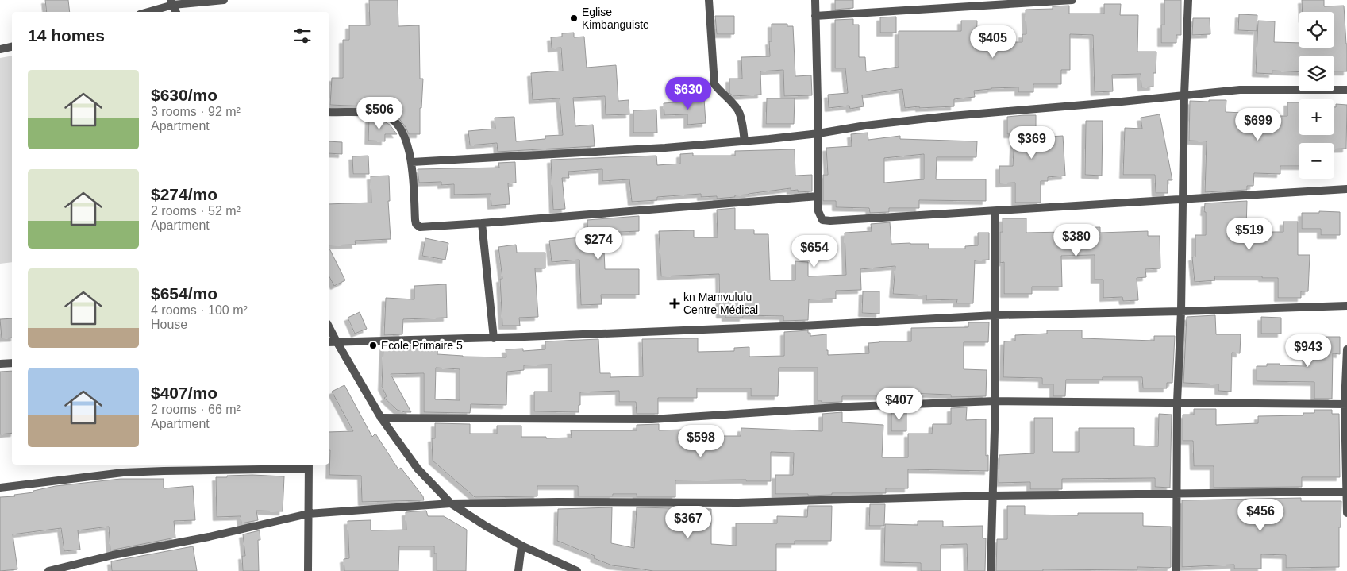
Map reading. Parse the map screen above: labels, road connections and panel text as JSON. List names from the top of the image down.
{
  "places": {
    "other": ["Eglise Kimbanguiste", "Ecole Primaire 5"],
    "health": ["kn Mamvululu Centre Médical"]
  },
  "page": {
    "map_buttons": ["+", "−"],
    "heading": "14 homes",
    "price": [
      "$405",
      "$630",
      "$506",
      "$699",
      "$369",
      "$519",
      "$380",
      "$274",
      "$654",
      "$943",
      "$407",
      "$598",
      "$456",
      "$367"
    ],
    "list": [
      {
        "name": "$630/mo",
        "note": "3 rooms · 92 m² · Apartment"
      },
      {
        "name": "$274/mo",
        "note": "2 rooms · 52 m² · Apartment"
      },
      {
        "name": "$654/mo",
        "note": "4 rooms · 100 m² · House"
      },
      {
        "name": "$407/mo",
        "note": "2 rooms · 66 m² · Apartment"
      }
    ]
  }
}
